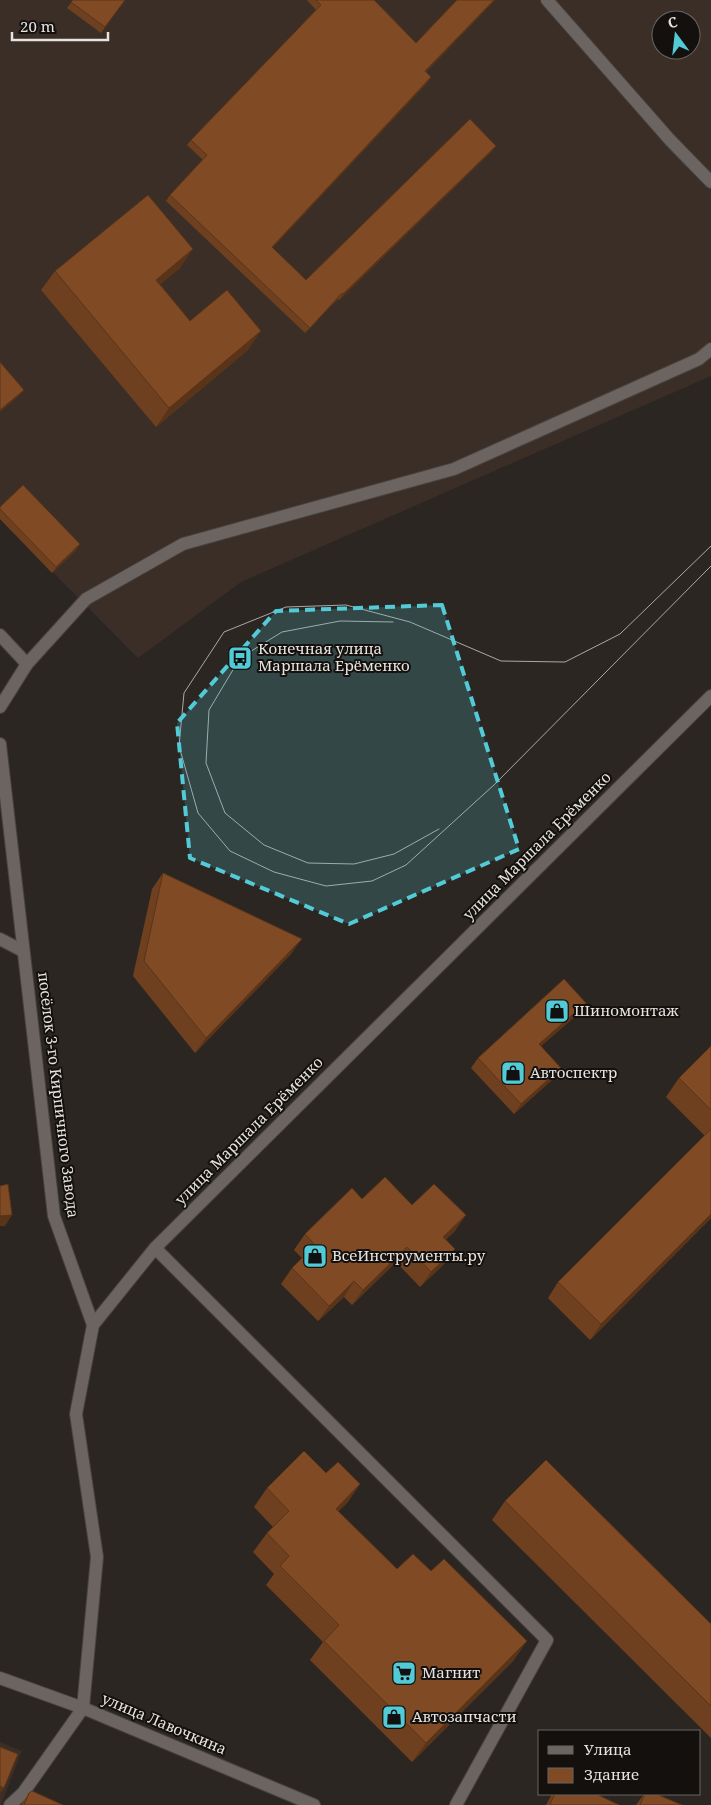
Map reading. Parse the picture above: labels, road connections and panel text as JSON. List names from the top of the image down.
{
  "streets": {
    "main road": ["улица Маршала Ерёменко", "посёлок 3-го Кирпичного Завода", "улица Лавочкина"]
  },
  "crossings": [
    ["улица Маршала Ерёменко", "посёлок 3-го Кирпичного Завода"],
    ["улица Маршала Ерёменко", "улица Лавочкина"]
  ],
  "places": {
    "bus stop": ["Конечная улица Маршала Ерёменко"],
    "shop": [
      "Шиномонтаж",
      "Автоспектр",
      "ВсеИнструменты.ру",
      "Автозапчасти"
    ],
    "supermarket": ["Магнит"]
  },
  "legend": ["Улица", "Здание"],
  "scale_bar": "20 m",
  "north": "top"
}
